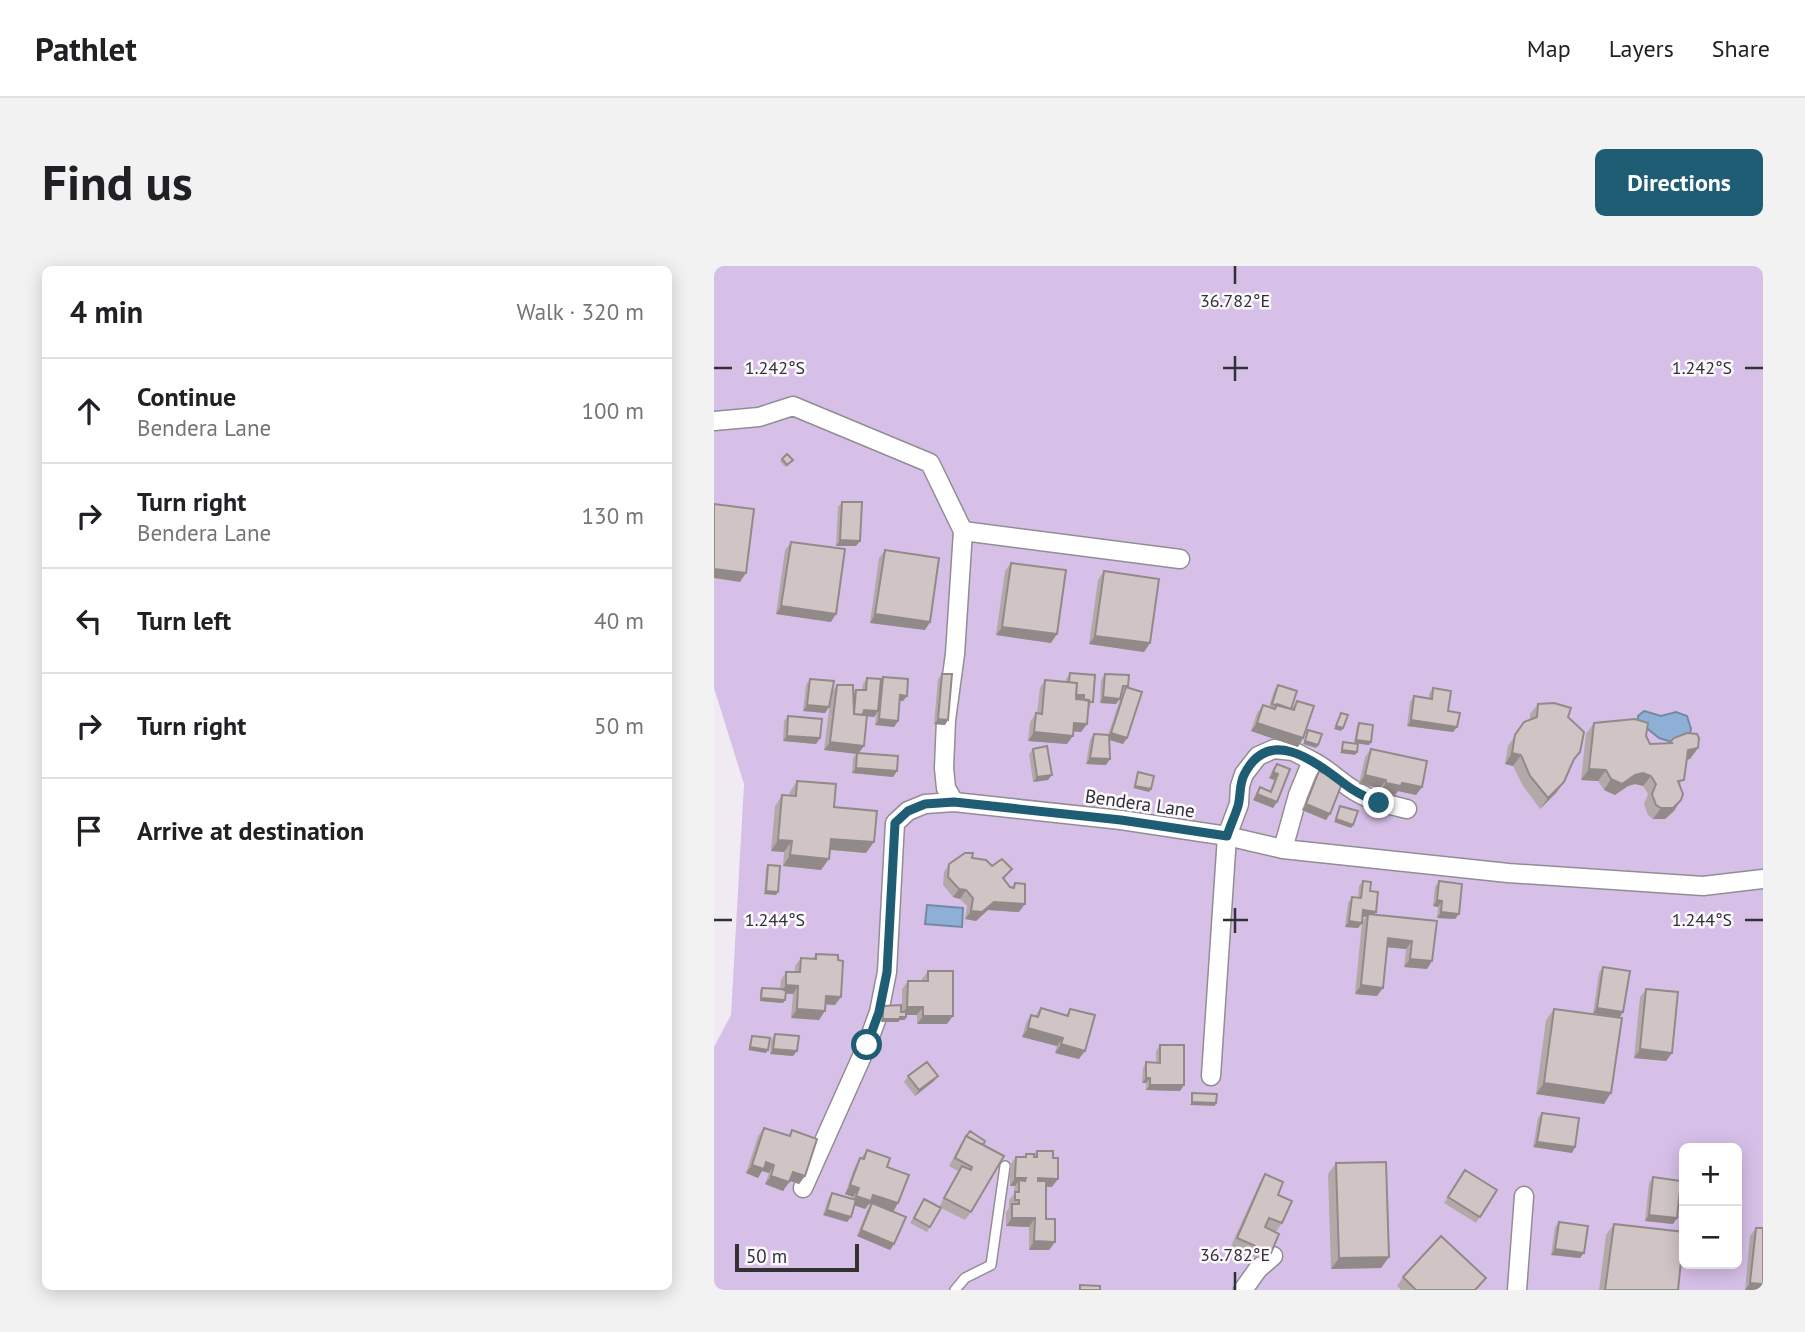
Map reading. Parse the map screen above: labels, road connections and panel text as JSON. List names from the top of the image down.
{
  "streets": {
    "street": ["Bendera Lane"]
  },
  "scale_bar": "50 m",
  "page": {
    "header": "Pathlet",
    "nav": ["Map", "Layers", "Share"],
    "buttons": "Directions",
    "title": "Find us",
    "heading": ["4 min", "Walk · 320 m"],
    "list": [
      ["Continue", "Bendera Lane", "100 m"],
      ["Turn right", "Bendera Lane", "130 m"],
      ["Turn left", "40 m"],
      ["Turn right", "50 m"],
      "Arrive at destination"
    ],
    "map_buttons": ["+", "−"],
    "scale": "50 m"
  },
  "coordinates": ["36.782°E", "1.242°S", "1.244°S"]
}
